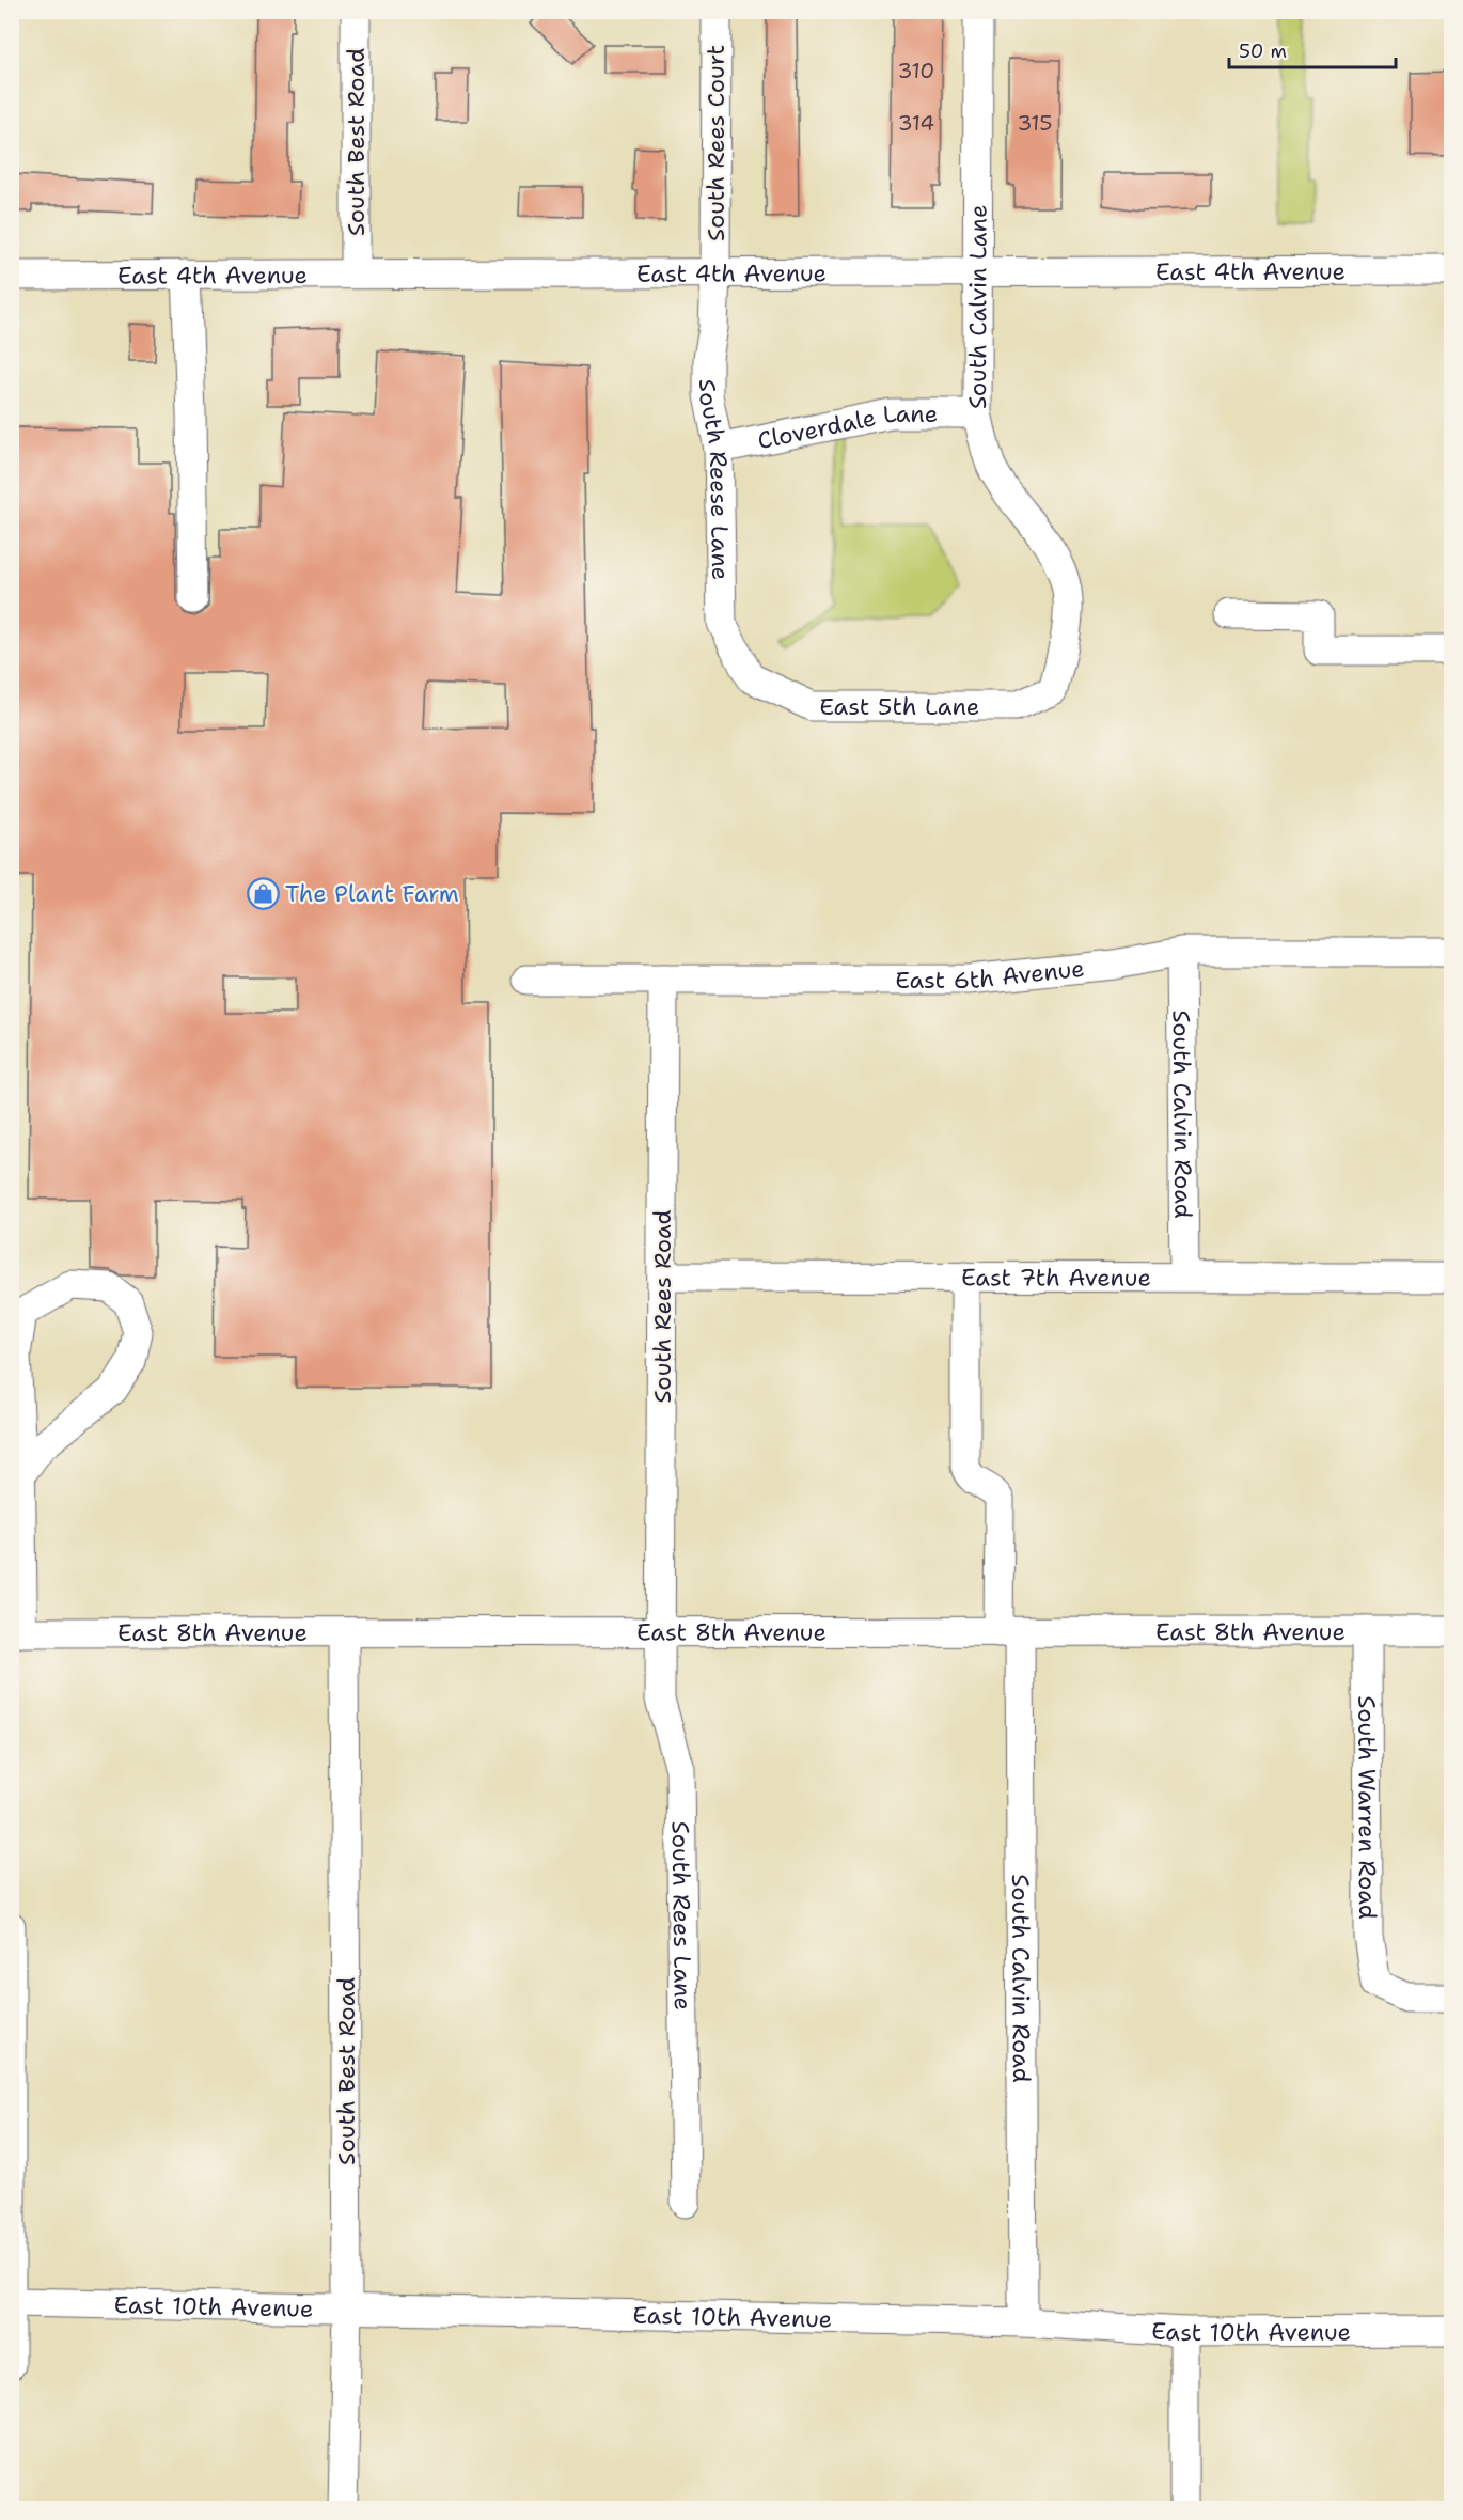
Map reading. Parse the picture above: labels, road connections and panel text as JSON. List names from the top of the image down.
{
  "streets": {
    "street": [
      "South Best Road",
      "South Rees Court",
      "East 4th Avenue",
      "South Calvin Lane",
      "Cloverdale Lane",
      "South Reese Lane",
      "East 5th Lane",
      "East 6th Avenue",
      "South Calvin Road",
      "East 7th Avenue",
      "South Rees Road",
      "East 8th Avenue",
      "South Warren Road",
      "South Rees Lane",
      "East 10th Avenue"
    ]
  },
  "crossings": [
    ["South Best Road", "East 4th Avenue"],
    ["South Best Road", "East 8th Avenue"],
    ["South Best Road", "East 10th Avenue"],
    ["South Rees Court", "East 4th Avenue"],
    ["South Rees Court", "South Reese Lane"],
    ["East 4th Avenue", "South Calvin Lane"],
    ["East 4th Avenue", "South Reese Lane"],
    ["South Calvin Lane", "Cloverdale Lane"],
    ["South Calvin Lane", "East 5th Lane"],
    ["Cloverdale Lane", "South Reese Lane"],
    ["South Reese Lane", "East 5th Lane"],
    ["East 6th Avenue", "South Calvin Road"],
    ["East 6th Avenue", "South Rees Road"],
    ["South Calvin Road", "East 7th Avenue"],
    ["South Calvin Road", "East 8th Avenue"],
    ["South Calvin Road", "East 10th Avenue"],
    ["East 7th Avenue", "South Rees Road"],
    ["South Rees Road", "East 8th Avenue"],
    ["South Rees Road", "South Rees Lane"],
    ["East 8th Avenue", "South Warren Road"],
    ["East 8th Avenue", "South Rees Lane"]
  ],
  "places": {
    "shop": ["The Plant Farm"]
  },
  "house_numbers": ["310", "314", "315"],
  "scale_bar": "50 m"
}
